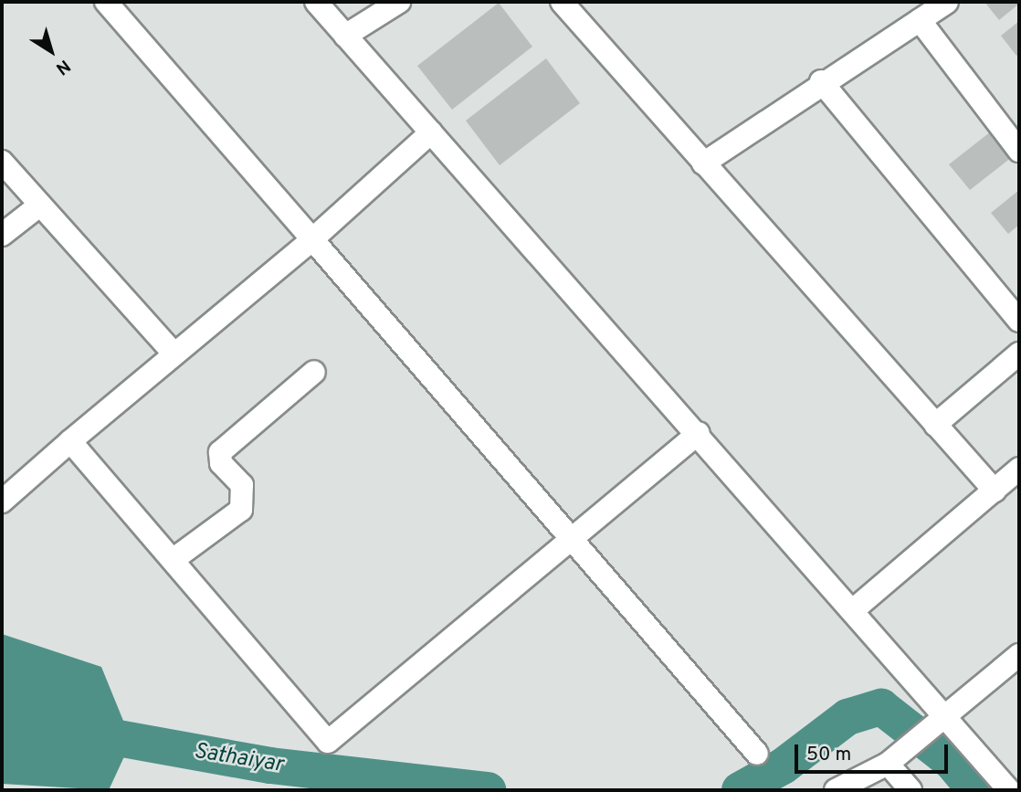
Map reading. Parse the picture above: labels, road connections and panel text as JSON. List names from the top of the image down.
{
  "water": ["Sathaiyar"],
  "scale_bar": "50 m",
  "north": "bottom right"
}
